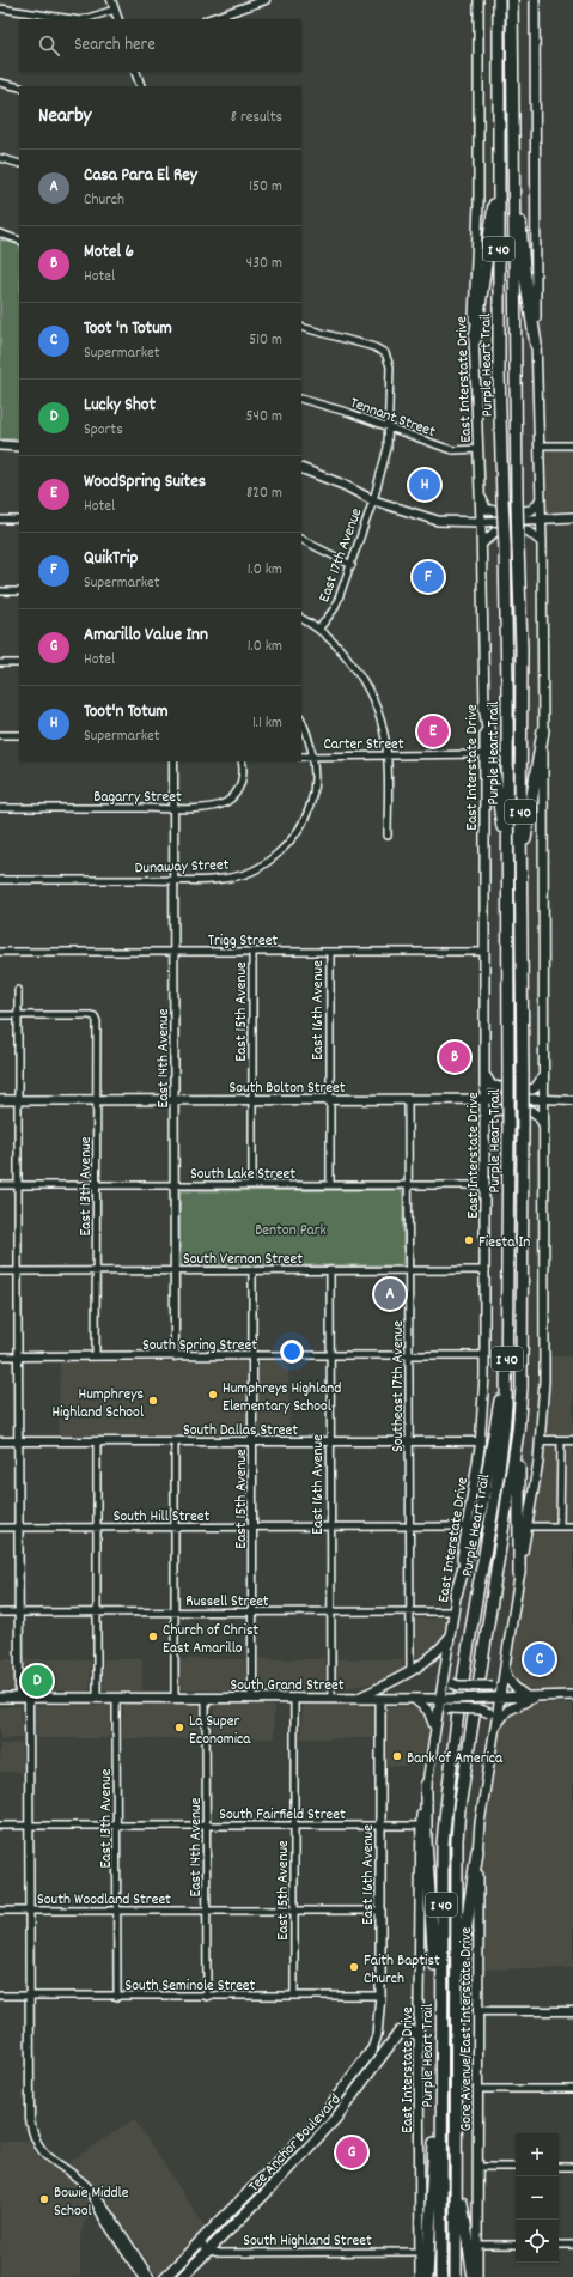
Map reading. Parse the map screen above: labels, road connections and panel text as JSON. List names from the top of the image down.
{
  "streets": {
    "highway": ["I 40", "Purple Heart Trail"],
    "main road": [
      "East Interstate Drive",
      "East 16th Avenue",
      "South Bolton Street",
      "South Grand Street",
      "Gore Avenue/East Interstate Drive",
      "Tee Anchor Boulevard"
    ],
    "street": [
      "Tennant Street",
      "East 17th Avenue",
      "Carter Street",
      "Bagarry Street",
      "Dunaway Street",
      "Trigg Street",
      "East 15th Avenue",
      "East 14th Avenue",
      "South Lake Street",
      "East 13th Avenue",
      "South Vernon Street",
      "South Spring Street",
      "Southeast 17th Avenue",
      "South Dallas Street",
      "South Hill Street",
      "Russell Street",
      "South Fairfield Street",
      "South Woodland Street",
      "South Seminole Street",
      "South Highland Street"
    ]
  },
  "crossings": [
    ["East Interstate Drive", "Tennant Street"],
    ["East Interstate Drive", "Carter Street"],
    ["East Interstate Drive", "Trigg Street"],
    ["East Interstate Drive", "South Bolton Street"],
    ["East Interstate Drive", "South Lake Street"],
    ["East Interstate Drive", "South Vernon Street"],
    ["East Interstate Drive", "South Spring Street"],
    ["East Interstate Drive", "South Dallas Street"],
    ["East Interstate Drive", "South Hill Street"],
    ["East Interstate Drive", "Russell Street"],
    ["East Interstate Drive", "South Grand Street"],
    ["East Interstate Drive", "South Fairfield Street"],
    ["East Interstate Drive", "Tee Anchor Boulevard"],
    ["East Interstate Drive", "South Highland Street"],
    ["Tennant Street", "East 17th Avenue"],
    ["Carter Street", "Dunaway Street"],
    ["Bagarry Street", "East 14th Avenue"],
    ["Dunaway Street", "East 14th Avenue"],
    ["Trigg Street", "East 16th Avenue"],
    ["Trigg Street", "East 15th Avenue"],
    ["Trigg Street", "East 14th Avenue"],
    ["East 16th Avenue", "South Bolton Street"],
    ["East 16th Avenue", "South Lake Street"],
    ["East 16th Avenue", "South Vernon Street"],
    ["East 16th Avenue", "South Spring Street"],
    ["East 16th Avenue", "South Dallas Street"],
    ["East 16th Avenue", "South Hill Street"],
    ["East 16th Avenue", "Russell Street"],
    ["East 16th Avenue", "South Grand Street"],
    ["East 16th Avenue", "South Fairfield Street"],
    ["East 16th Avenue", "South Woodland Street"],
    ["East 16th Avenue", "South Seminole Street"],
    ["East 16th Avenue", "Tee Anchor Boulevard"],
    ["East 15th Avenue", "South Bolton Street"],
    ["East 15th Avenue", "South Lake Street"],
    ["East 15th Avenue", "South Vernon Street"],
    ["East 15th Avenue", "South Spring Street"],
    ["East 15th Avenue", "South Dallas Street"],
    ["East 15th Avenue", "South Hill Street"],
    ["East 15th Avenue", "Russell Street"],
    ["East 15th Avenue", "South Grand Street"],
    ["East 15th Avenue", "South Fairfield Street"],
    ["East 15th Avenue", "South Woodland Street"],
    ["East 15th Avenue", "South Seminole Street"],
    ["East 14th Avenue", "South Bolton Street"],
    ["East 14th Avenue", "South Lake Street"],
    ["East 14th Avenue", "South Vernon Street"],
    ["East 14th Avenue", "South Spring Street"],
    ["East 14th Avenue", "South Grand Street"],
    ["East 14th Avenue", "South Fairfield Street"],
    ["East 14th Avenue", "South Woodland Street"],
    ["East 14th Avenue", "South Seminole Street"],
    ["South Bolton Street", "East 13th Avenue"],
    ["South Bolton Street", "Southeast 17th Avenue"],
    ["South Lake Street", "East 13th Avenue"],
    ["South Lake Street", "Southeast 17th Avenue"],
    ["East 13th Avenue", "South Vernon Street"],
    ["East 13th Avenue", "South Spring Street"],
    ["East 13th Avenue", "South Grand Street"],
    ["East 13th Avenue", "South Fairfield Street"],
    ["East 13th Avenue", "South Woodland Street"],
    ["East 13th Avenue", "South Seminole Street"],
    ["South Vernon Street", "Southeast 17th Avenue"],
    ["South Spring Street", "Southeast 17th Avenue"],
    ["Southeast 17th Avenue", "South Dallas Street"],
    ["Southeast 17th Avenue", "South Hill Street"],
    ["Southeast 17th Avenue", "Russell Street"],
    ["South Grand Street", "Gore Avenue/East Interstate Drive"],
    ["Tee Anchor Boulevard", "South Highland Street"]
  ],
  "parks": ["Benton Park"],
  "places": [
    "Fiesta In",
    "Humphreys Highland Elementary School",
    "Humphreys Highland School",
    "Church of Christ East Amarillo",
    "La Super Economica",
    "Bank of America",
    "Faith Baptist Church",
    "Bowie Middle School"
  ],
  "page": {
    "search": "Search here",
    "heading": ["Nearby", "8 results"],
    "list": [
      {
        "mark": "A",
        "name": "Casa Para El Rey",
        "note": "Church",
        "value": "150 m"
      },
      {
        "mark": "B",
        "name": "Motel 6",
        "note": "Hotel",
        "value": "430 m"
      },
      {
        "mark": "C",
        "name": "Toot 'n Totum",
        "note": "Supermarket",
        "value": "510 m"
      },
      {
        "mark": "D",
        "name": "Lucky Shot",
        "note": "Sports",
        "value": "540 m"
      },
      {
        "mark": "E",
        "name": "WoodSpring Suites",
        "note": "Hotel",
        "value": "820 m"
      },
      {
        "mark": "F",
        "name": "QuikTrip",
        "note": "Supermarket",
        "value": "1.0 km"
      },
      {
        "mark": "G",
        "name": "Amarillo Value Inn",
        "note": "Hotel",
        "value": "1.0 km"
      },
      {
        "mark": "H",
        "name": "Toot'n Totum",
        "note": "Supermarket",
        "value": "1.1 km"
      }
    ],
    "pins": [
      "H",
      "F",
      "E",
      "B",
      "A",
      "C",
      "D",
      "G"
    ],
    "map_buttons": ["+", "−"]
  }
}
